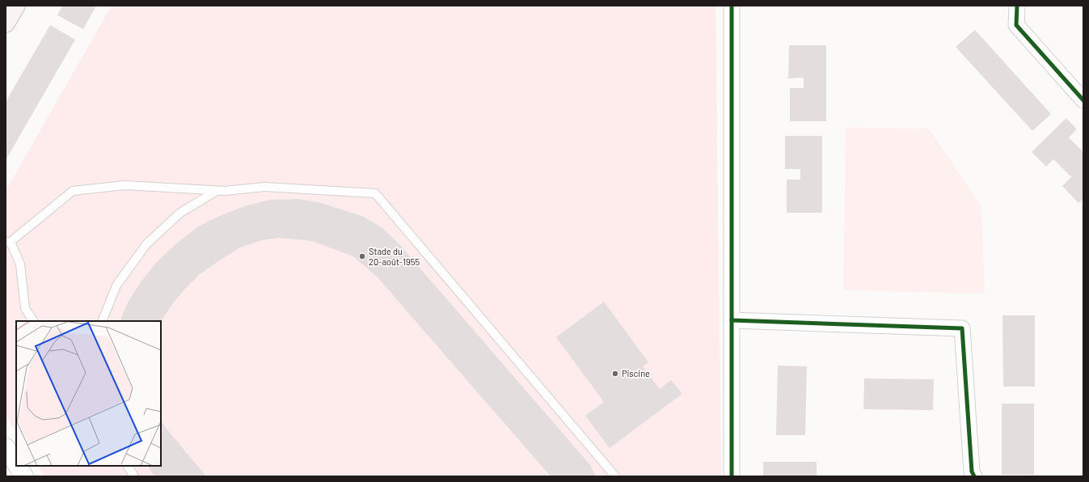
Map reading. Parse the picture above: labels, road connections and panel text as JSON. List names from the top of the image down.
{
  "places": ["Stade du 20-août-1955", "Piscine"]
}
